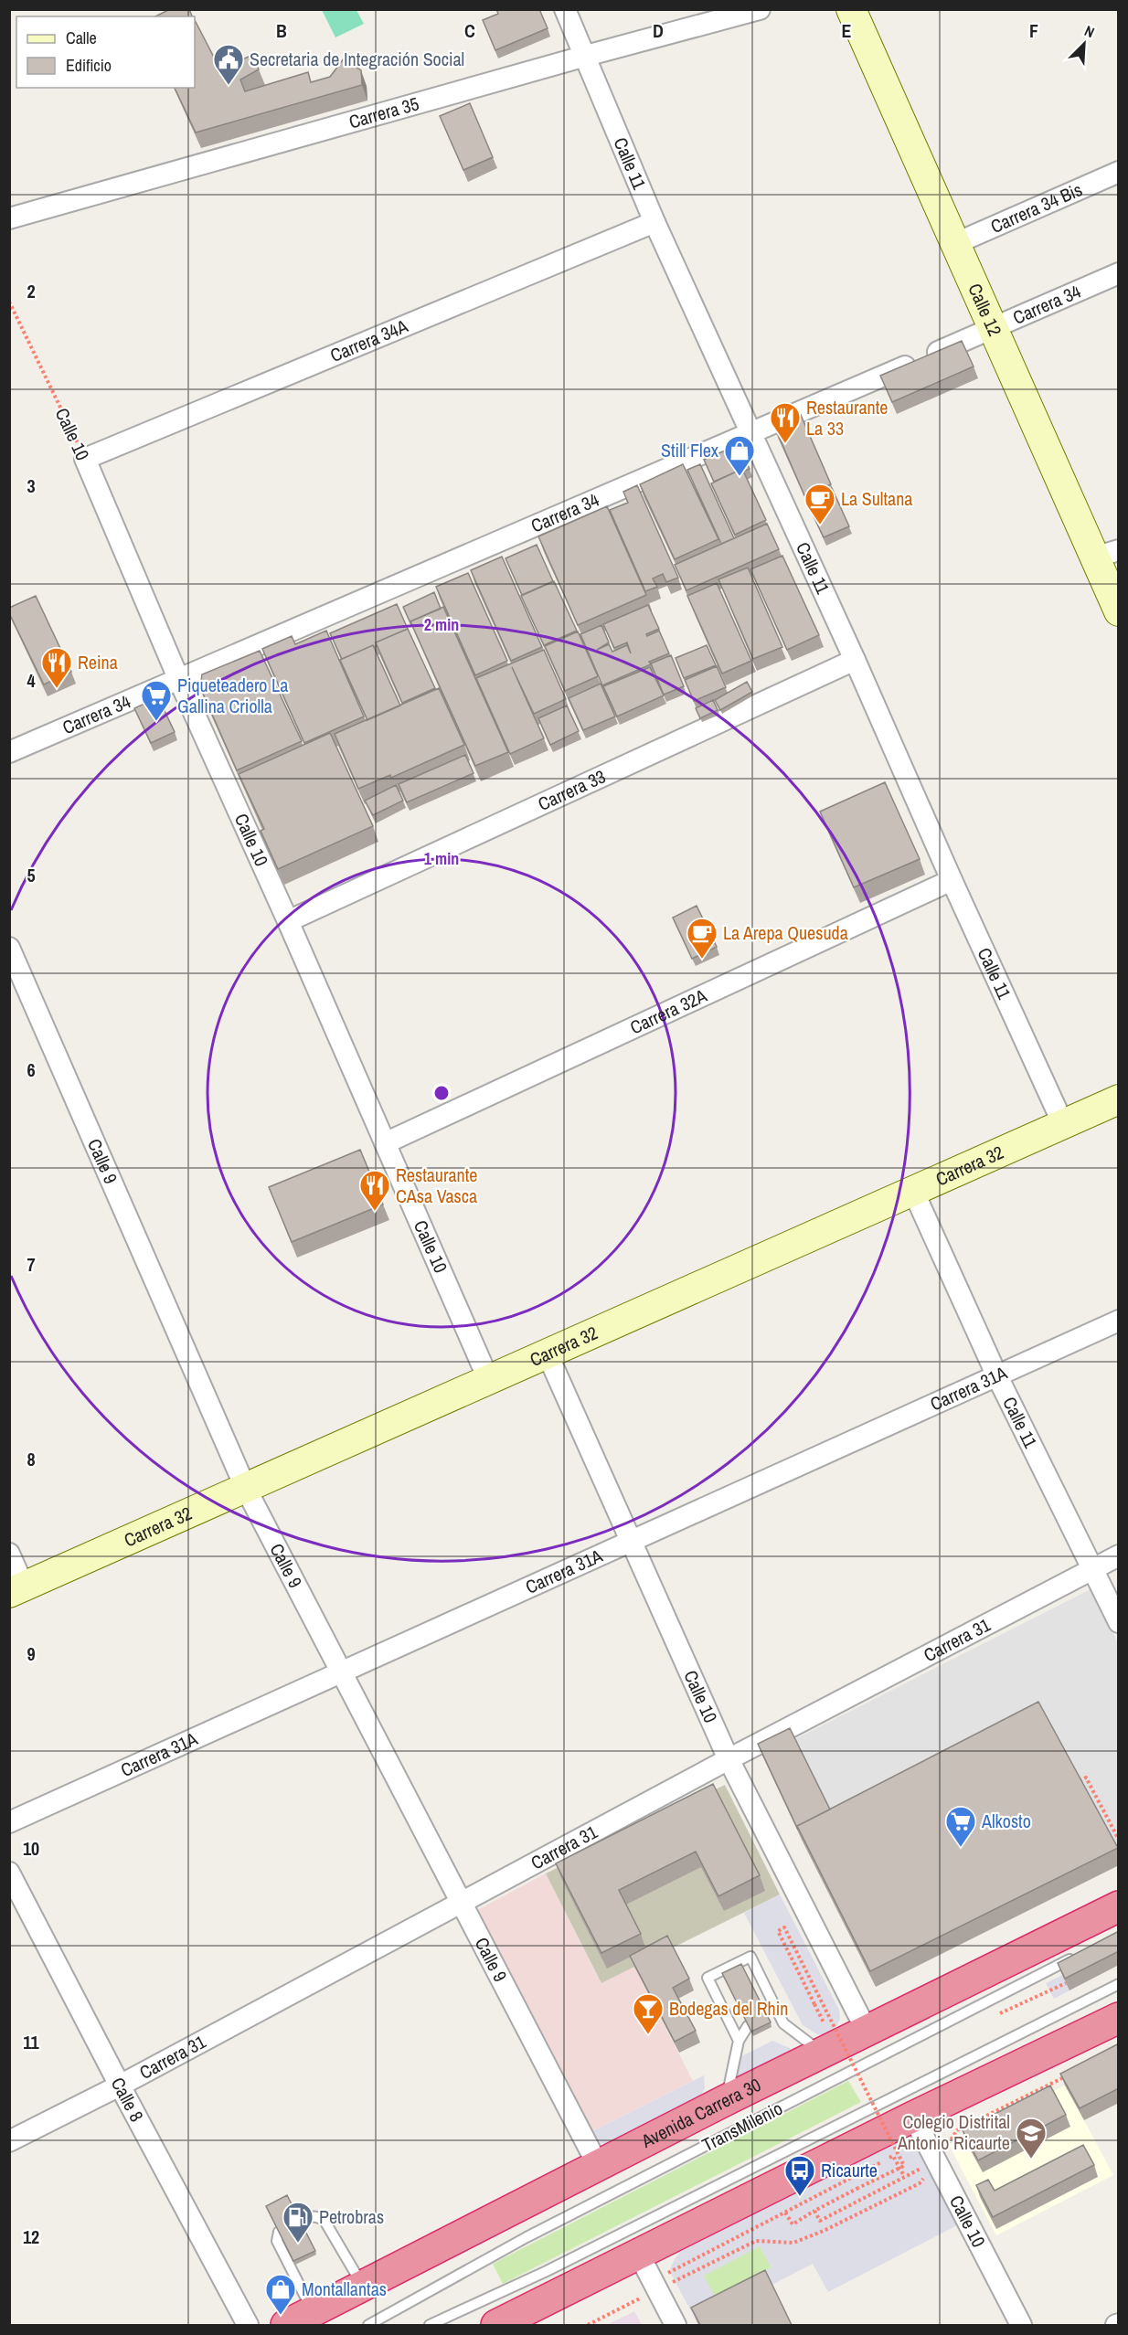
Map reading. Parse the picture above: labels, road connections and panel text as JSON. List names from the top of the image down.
{
  "streets": {
    "highway": ["Avenida Carrera 30"],
    "street": [
      "Carrera 35",
      "Calle 11",
      "Carrera 34 Bis",
      "Carrera 34",
      "Calle 12",
      "Carrera 34A",
      "Calle 10",
      "Carrera 33",
      "Carrera 32A",
      "Calle 9",
      "Carrera 32",
      "Carrera 31A",
      "Carrera 31",
      "Calle 8"
    ],
    "lane": ["TransMilenio"]
  },
  "crossings": [
    ["Carrera 35", "Calle 11"],
    ["Calle 11", "Carrera 34"],
    ["Calle 11", "Carrera 34A"],
    ["Calle 11", "Carrera 33"],
    ["Calle 11", "Carrera 32A"],
    ["Calle 11", "Carrera 32"],
    ["Calle 11", "Carrera 31A"],
    ["Calle 11", "Carrera 31"],
    ["Carrera 34 Bis", "Calle 12"],
    ["Carrera 34", "Calle 12"],
    ["Carrera 34", "Calle 10"],
    ["Carrera 34A", "Calle 10"],
    ["Calle 10", "Carrera 33"],
    ["Calle 10", "Carrera 32A"],
    ["Calle 10", "Carrera 32"],
    ["Calle 10", "Carrera 31A"],
    ["Calle 10", "Carrera 31"],
    ["Calle 10", "Avenida Carrera 30"],
    ["Calle 9", "Carrera 32"],
    ["Calle 9", "Carrera 31A"],
    ["Calle 9", "Carrera 31"],
    ["Calle 9", "Avenida Carrera 30"],
    ["Carrera 31", "Calle 8"]
  ],
  "places": {
    "public building": ["Secretaria de Integración Social"],
    "restaurant": ["Restaurante La 33", "Reina", "Restaurante CAsa Vasca"],
    "shop": ["Still Flex", "Montallantas"],
    "cafe": ["La Sultana", "La Arepa Quesuda"],
    "supermarket": ["Piqueteadero La Gallina Criolla", "Alkosto"],
    "bar": ["Bodegas del Rhin"],
    "school or university": ["Colegio Distrital Antonio Ricaurte"],
    "bus stop": ["Ricaurte"],
    "fuel station": ["Petrobras"]
  },
  "legend": ["Calle", "Edificio"],
  "north": "top right",
  "grid": {
    "columns": [
      "B",
      "C",
      "D",
      "E",
      "F"
    ],
    "rows": [
      "2",
      "3",
      "4",
      "5",
      "6",
      "7",
      "8",
      "9",
      "10",
      "11",
      "12"
    ]
  },
  "rings": ["2 min", "1 min"]
}
